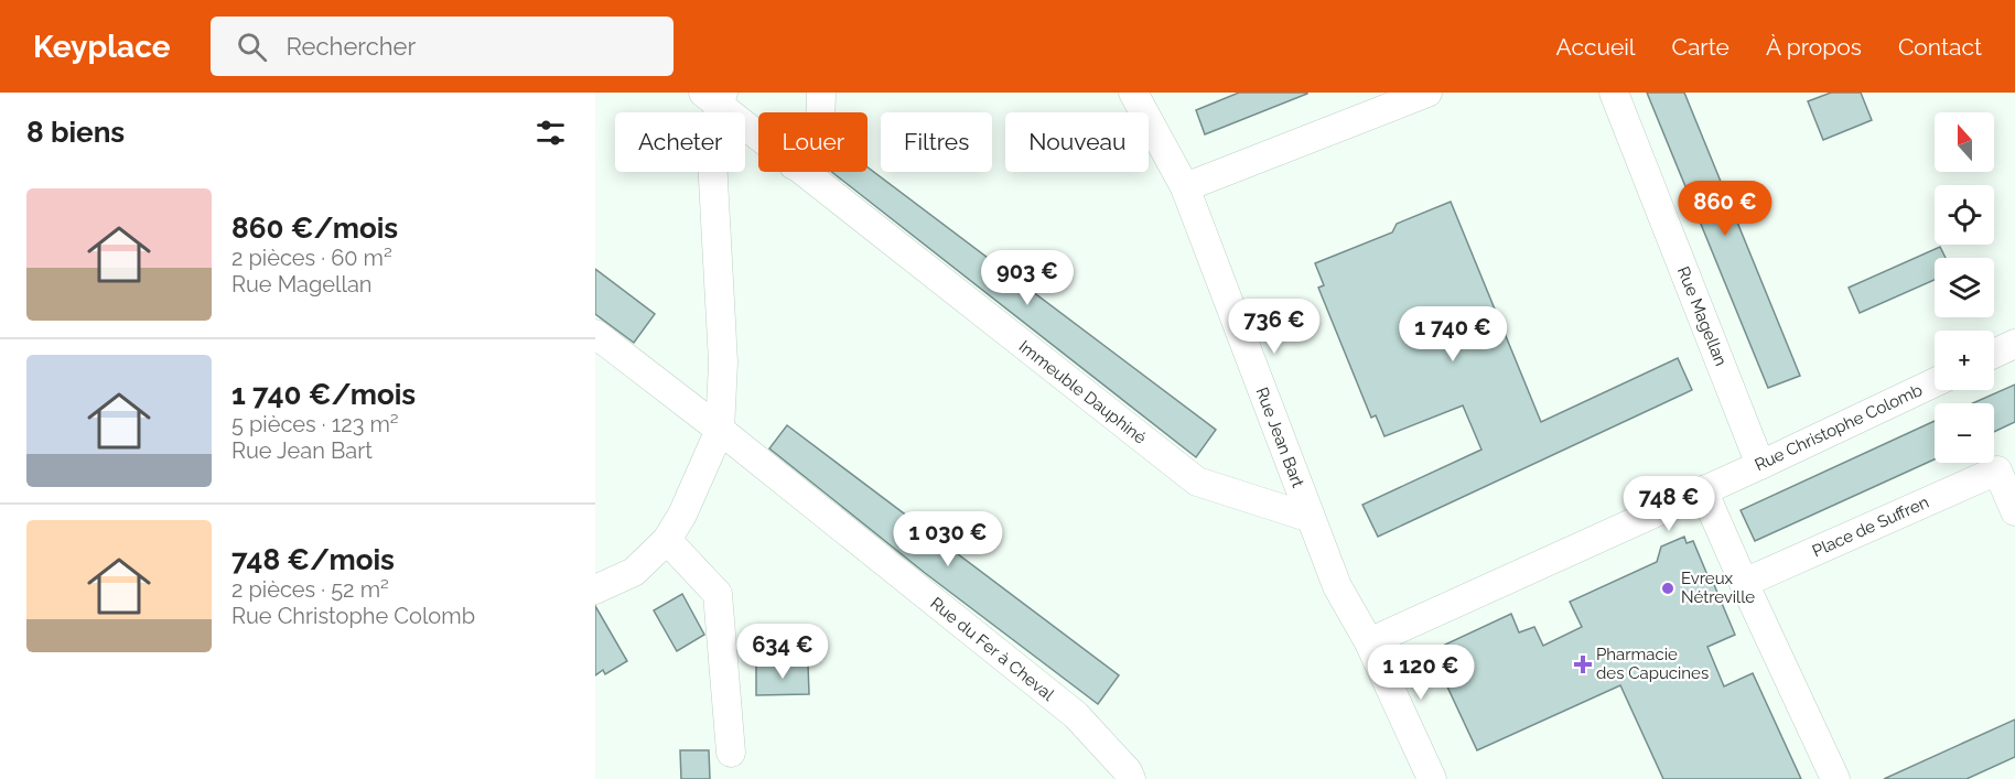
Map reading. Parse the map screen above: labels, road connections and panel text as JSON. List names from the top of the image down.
{
  "streets": {
    "street": [
      "Rue Magellan",
      "Immeuble Dauphiné",
      "Rue Christophe Colomb",
      "Rue Jean Bart",
      "Place de Suffren",
      "Rue du Fer à Cheval"
    ]
  },
  "crossings": [
    ["Rue Magellan", "Rue Christophe Colomb"],
    ["Immeuble Dauphiné", "Rue Jean Bart"],
    ["Rue Christophe Colomb", "Rue Jean Bart"]
  ],
  "places": {
    "other": ["Evreux Nétreville"],
    "health": ["Pharmacie des Capucines"]
  },
  "north": "top",
  "page": {
    "header": "Keyplace",
    "search": "Rechercher",
    "nav": [
      "Accueil",
      "Carte",
      "À propos",
      "Contact"
    ],
    "heading": "8 biens",
    "map_buttons": ["+", "−"],
    "chip": [
      "Acheter",
      "Louer",
      "Filtres",
      "Nouveau"
    ],
    "list": [
      {
        "name": "860 €/mois",
        "note": "2 pièces · 60 m² · Rue Magellan"
      },
      {
        "name": "1 740 €/mois",
        "note": "5 pièces · 123 m² · Rue Jean Bart"
      },
      {
        "name": "748 €/mois",
        "note": "2 pièces · 52 m² · Rue Christophe Colomb"
      }
    ],
    "price": [
      "860 €",
      "903 €",
      "736 €",
      "1 740 €",
      "748 €",
      "1 030 €",
      "634 €",
      "1 120 €"
    ]
  }
}
